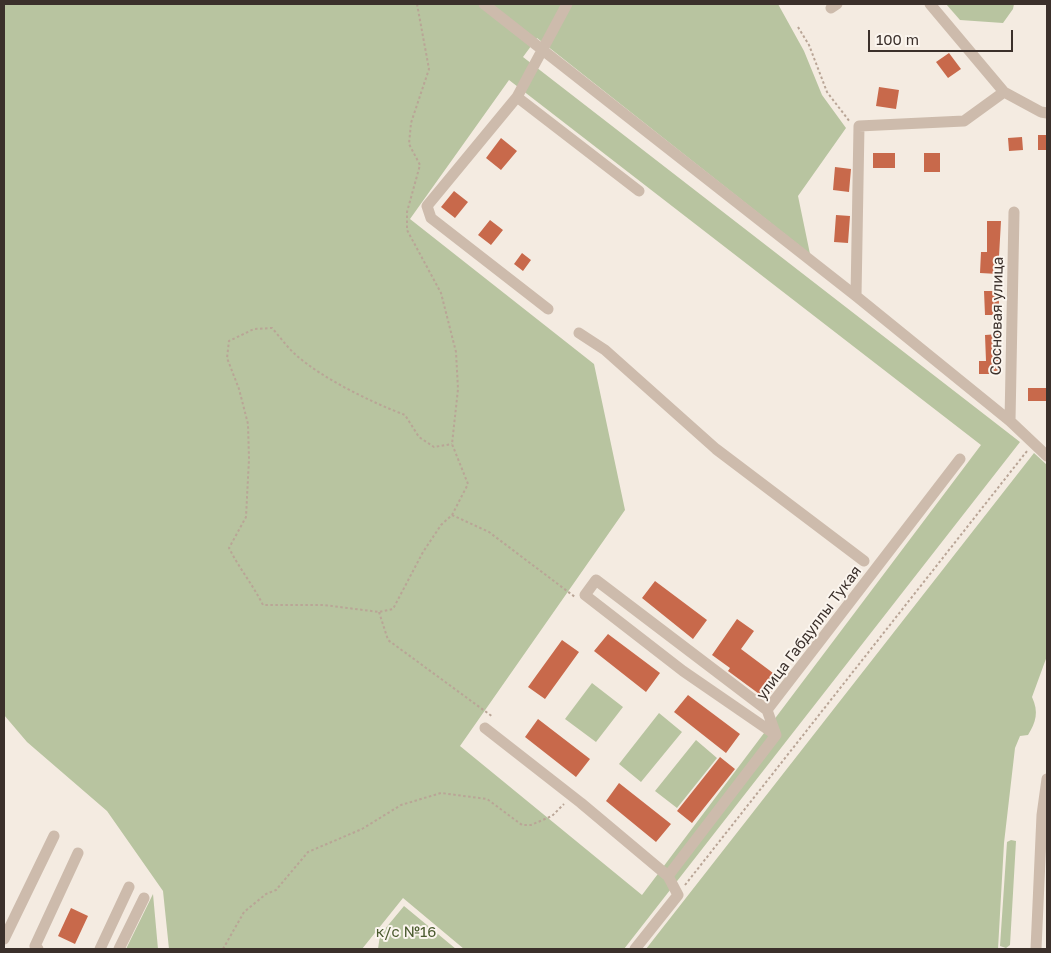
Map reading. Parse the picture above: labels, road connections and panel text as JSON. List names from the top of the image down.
{
  "streets": {
    "street": ["Сосновая улица", "улица Габдуллы Тукая"]
  },
  "parks": ["к/с №16"],
  "scale_bar": "100 m"
}
